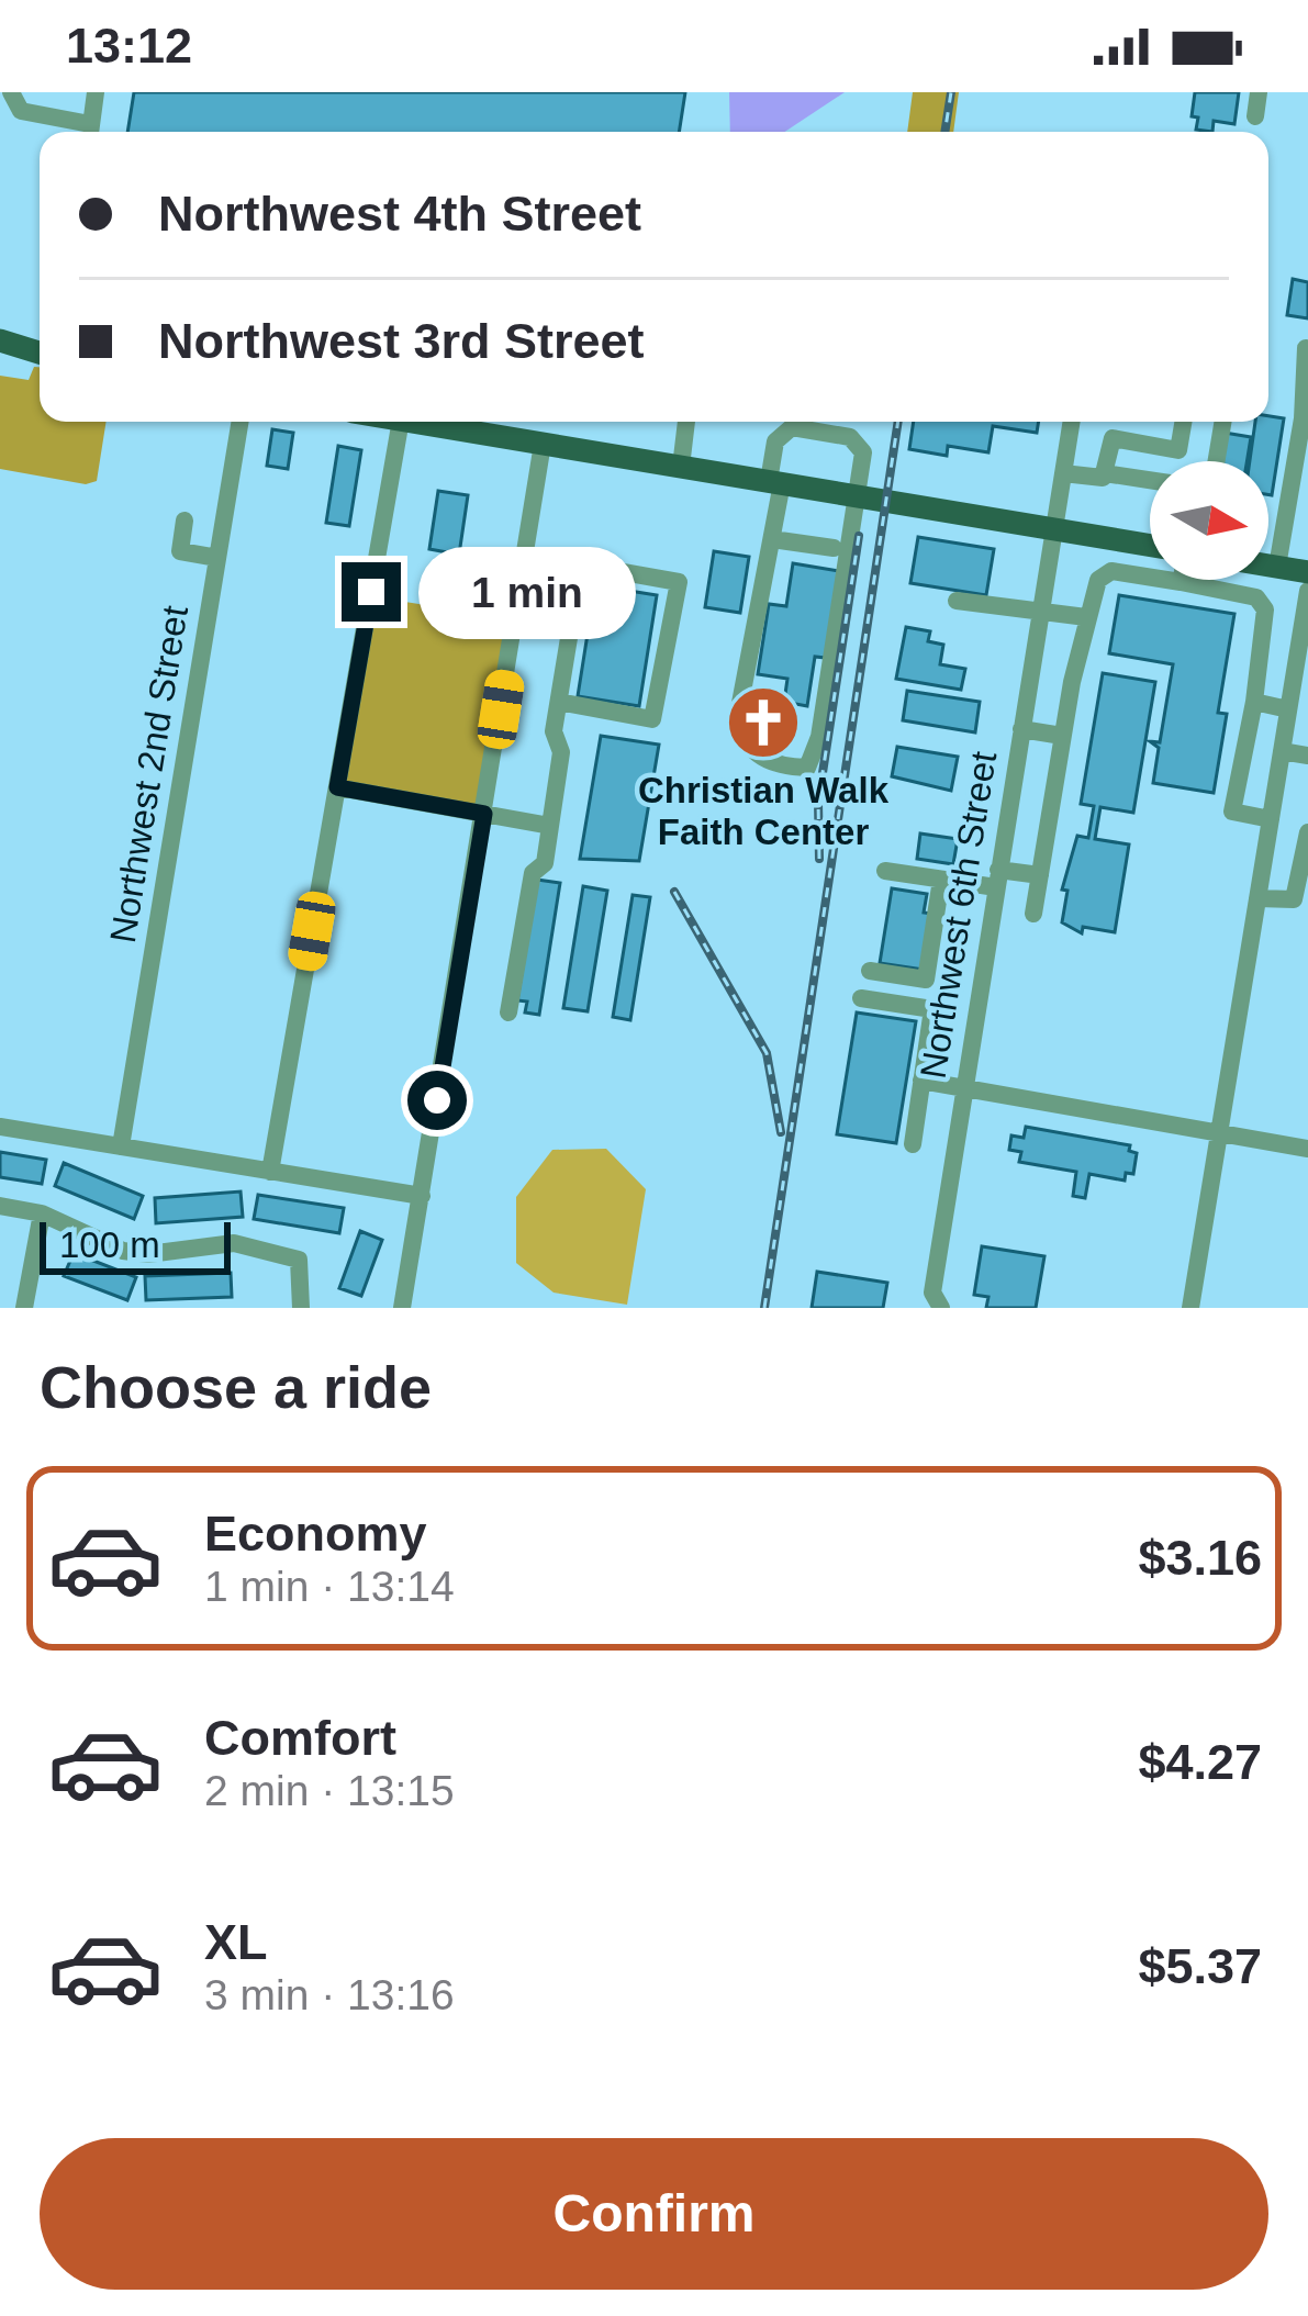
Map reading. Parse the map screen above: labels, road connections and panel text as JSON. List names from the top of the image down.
{
  "streets": {
    "street": ["Northwest 2nd Street", "Northwest 6th Street"]
  },
  "places": {
    "church": ["Christian Walk Faith Center"]
  },
  "scale_bar": "100 m",
  "north": "right",
  "page": {
    "status": "13:12",
    "banner": ["Northwest 4th Street", "Northwest 3rd Street"],
    "bubble": "1 min",
    "scale": "100 m",
    "heading": "Choose a ride",
    "list": [
      {
        "name": "Economy",
        "note": "1 min · 13:14",
        "value": "$3.16"
      },
      {
        "name": "Comfort",
        "note": "2 min · 13:15",
        "value": "$4.27"
      },
      {
        "name": "XL",
        "note": "3 min · 13:16",
        "value": "$5.37"
      }
    ],
    "buttons": "Confirm"
  }
}
